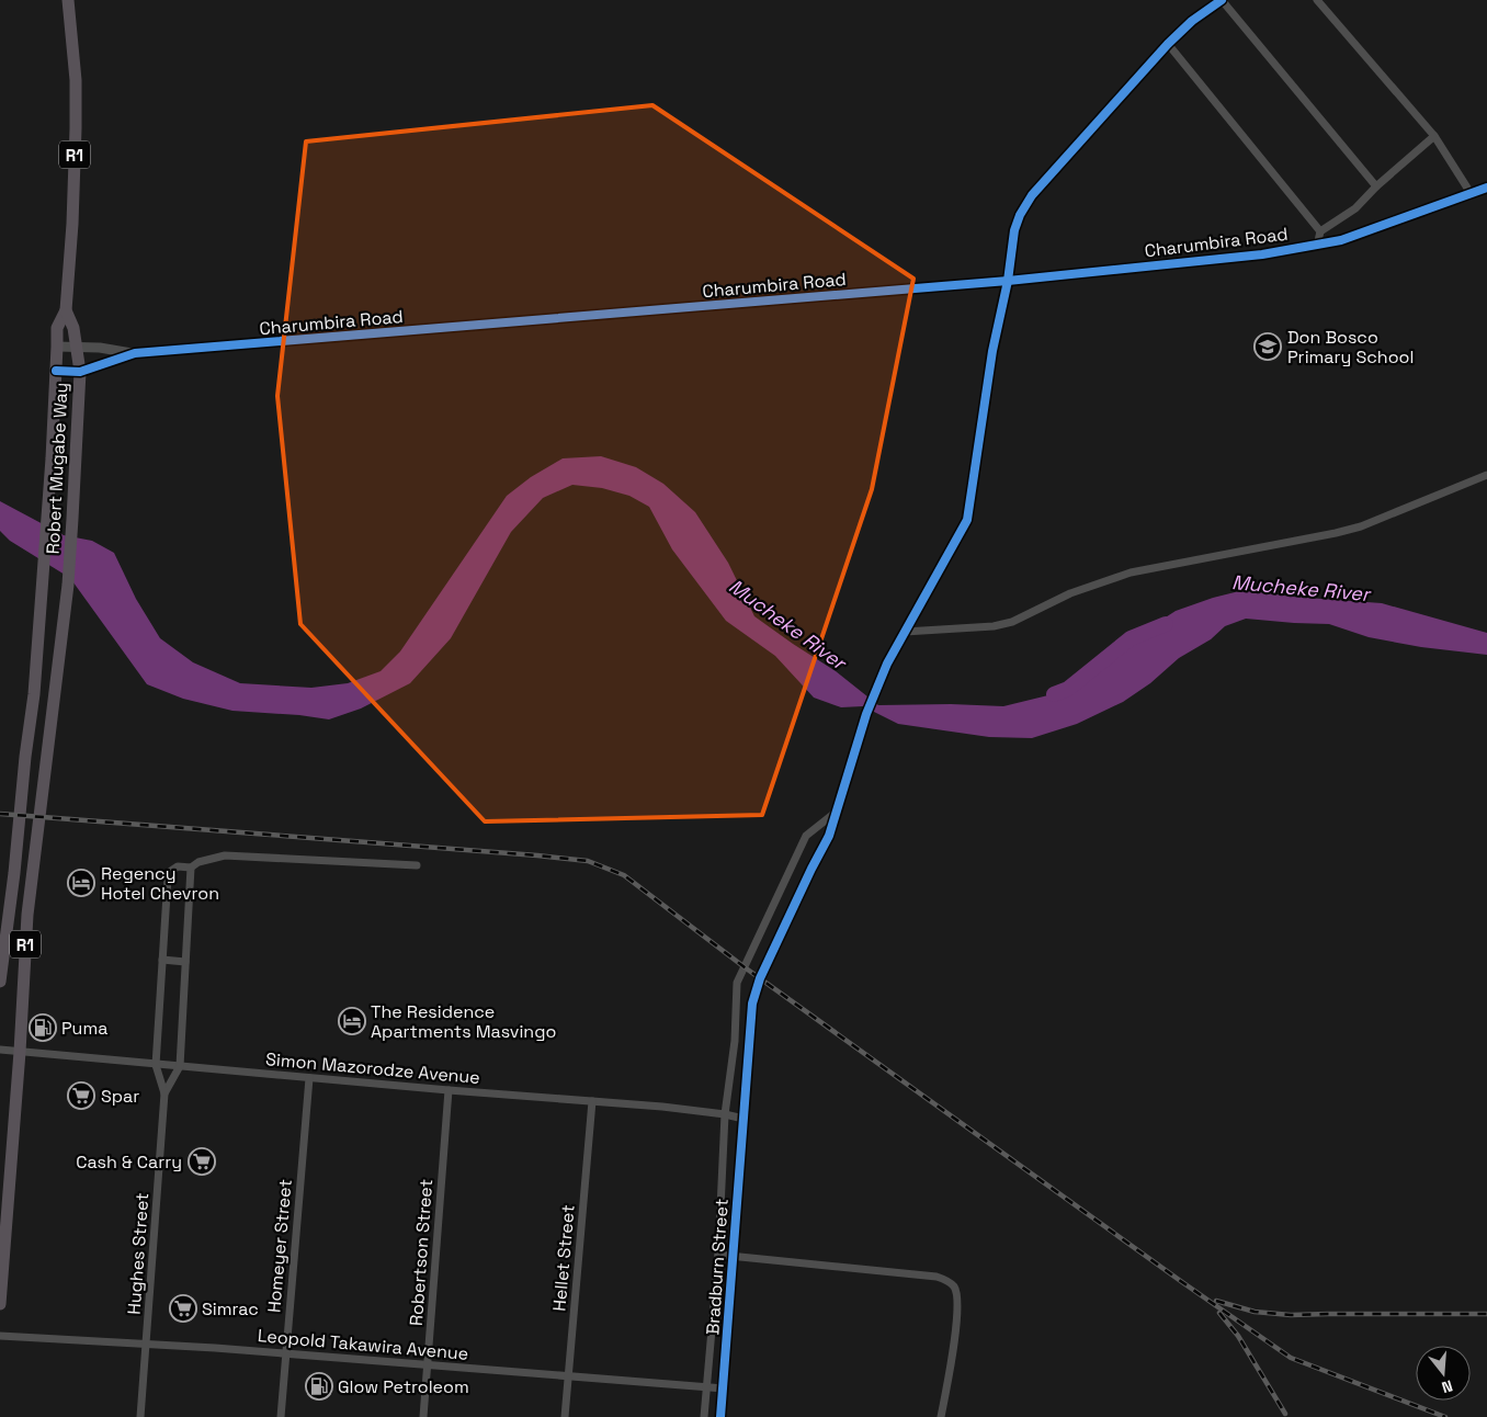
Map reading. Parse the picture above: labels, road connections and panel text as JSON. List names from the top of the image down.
{
  "streets": {
    "highway": ["R1", "Robert Mugabe Way"],
    "street": [
      "Charumbira Road",
      "Simon Mazorodze Avenue",
      "Homeyer Street",
      "Robertson Street",
      "Hughes Street",
      "Hellet Street",
      "Bradburn Street",
      "Leopold Takawira Avenue"
    ]
  },
  "crossings": [
    ["R1", "Robert Mugabe Way"],
    ["Charumbira Road", "Robert Mugabe Way"],
    ["Charumbira Road", "Bradburn Street"],
    ["Robert Mugabe Way", "Simon Mazorodze Avenue"],
    ["Simon Mazorodze Avenue", "Homeyer Street"],
    ["Simon Mazorodze Avenue", "Robertson Street"],
    ["Simon Mazorodze Avenue", "Hellet Street"],
    ["Simon Mazorodze Avenue", "Bradburn Street"],
    ["Homeyer Street", "Leopold Takawira Avenue"],
    ["Robertson Street", "Leopold Takawira Avenue"],
    ["Hughes Street", "Leopold Takawira Avenue"],
    ["Hellet Street", "Leopold Takawira Avenue"],
    ["Bradburn Street", "Leopold Takawira Avenue"]
  ],
  "water": ["Mucheke River"],
  "places": {
    "school or university": ["Don Bosco Primary School"],
    "hotel": ["Regency Hotel Chevron", "The Residence Apartments Masvingo"],
    "fuel station": ["Puma", "Glow Petroleom"],
    "supermarket": ["Spar", "Cash & Carry", "Simrac"]
  },
  "north": "bottom"
}
